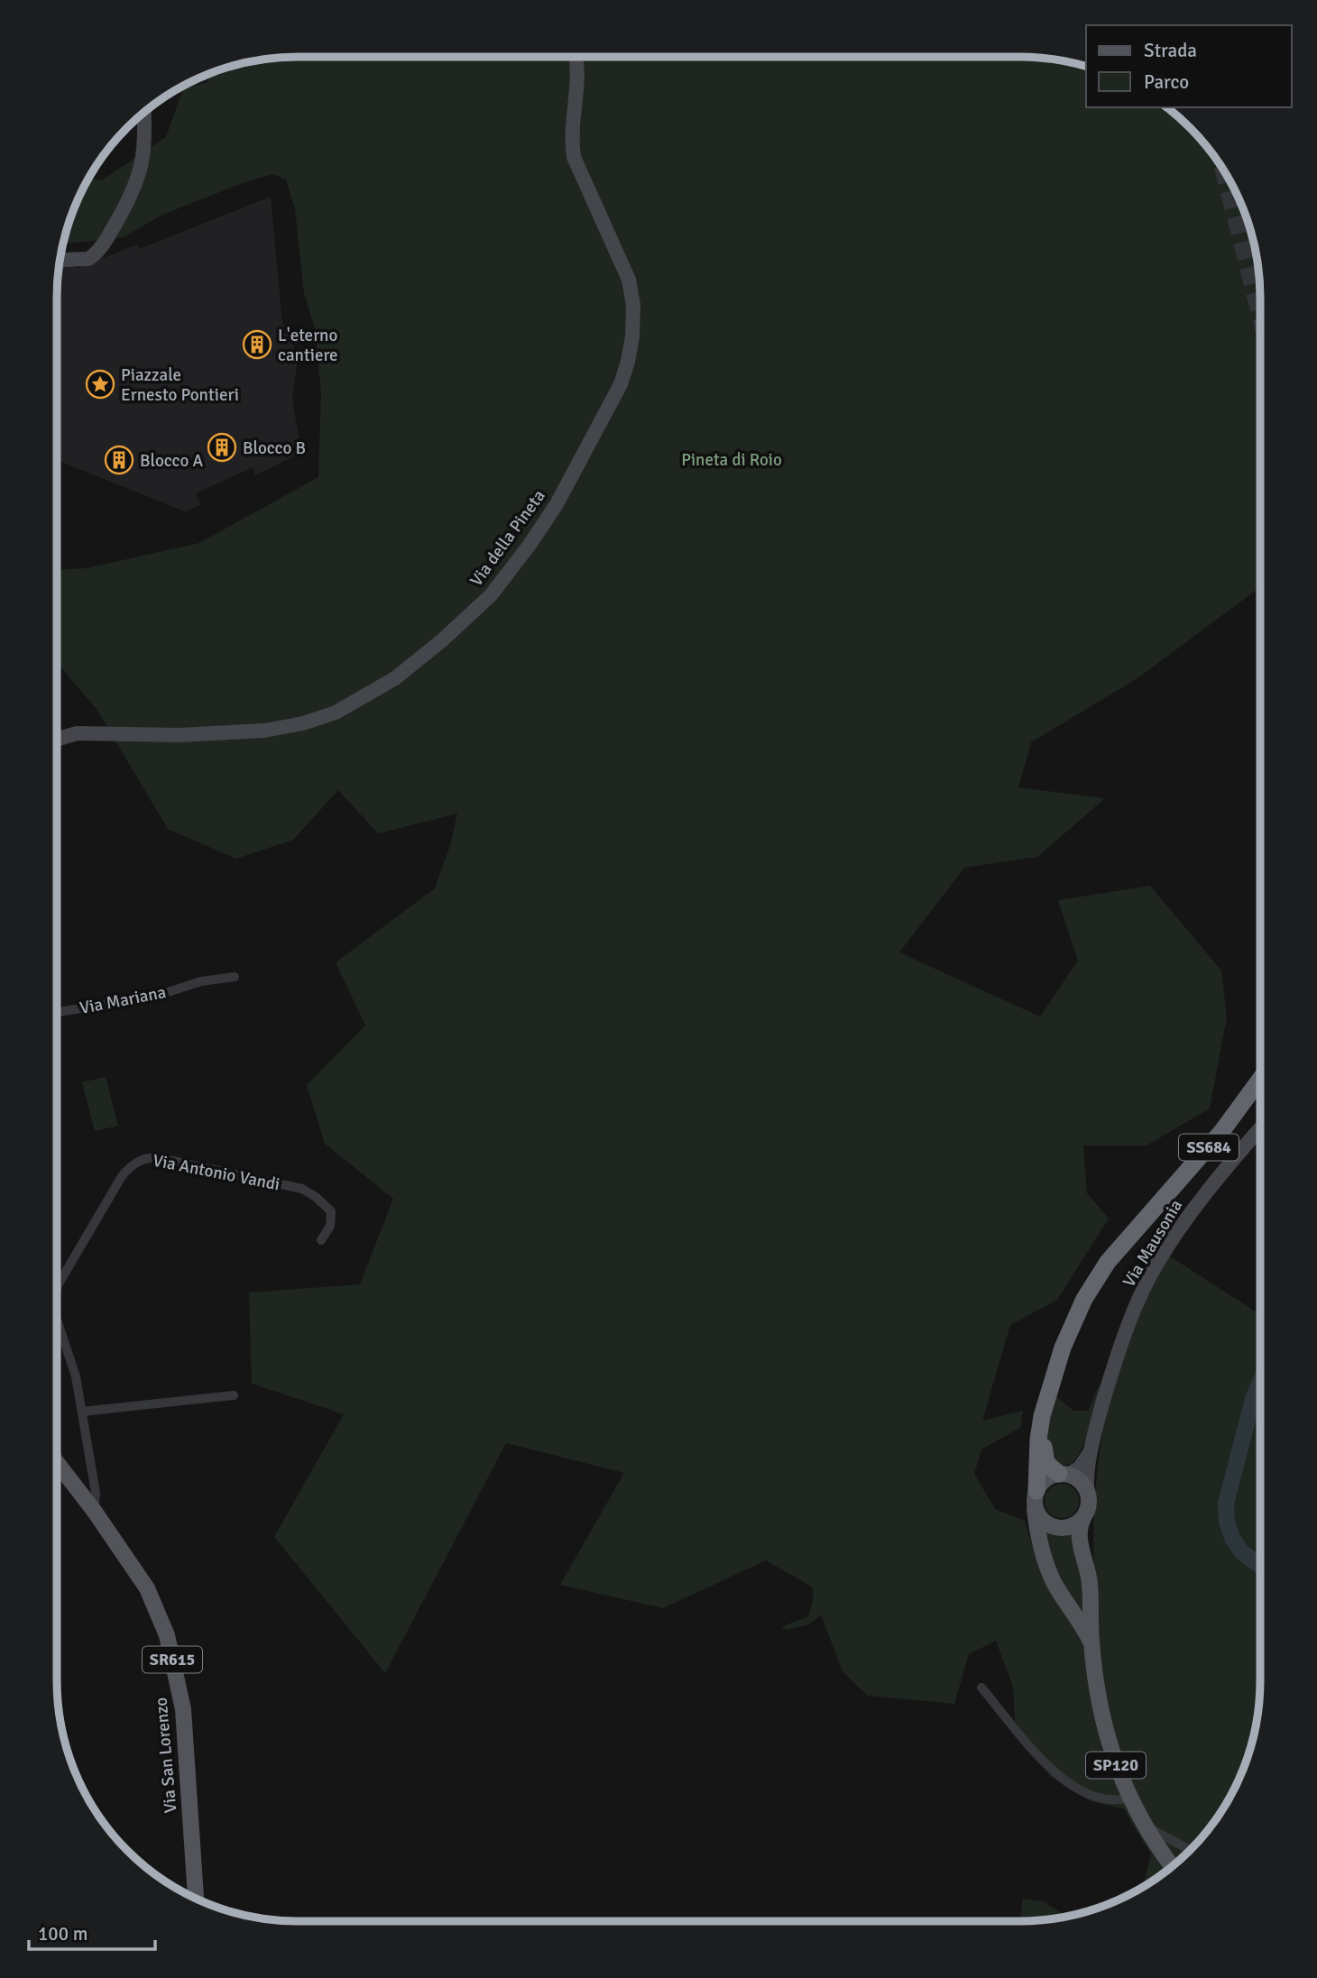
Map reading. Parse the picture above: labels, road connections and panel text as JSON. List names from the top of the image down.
{
  "streets": {
    "highway": ["SS684"],
    "main road": [
      "Via della Pineta",
      "Via Mausonia",
      "SR615",
      "Via San Lorenzo",
      "SP120"
    ],
    "street": ["Via Mariana", "Via Antonio Vandi"]
  },
  "crossings": [
    ["SS684", "Via Mausonia"],
    ["SS684", "SP120"],
    ["Via Antonio Vandi", "Via San Lorenzo"],
    ["Via Mausonia", "SP120"]
  ],
  "parks": ["Pineta di Roio"],
  "places": {
    "building": ["L'eterno cantiere", "Blocco B", "Blocco A"],
    "place": ["Piazzale Ernesto Pontieri"]
  },
  "legend": ["Strada", "Parco"],
  "scale_bar": "100 m"
}
